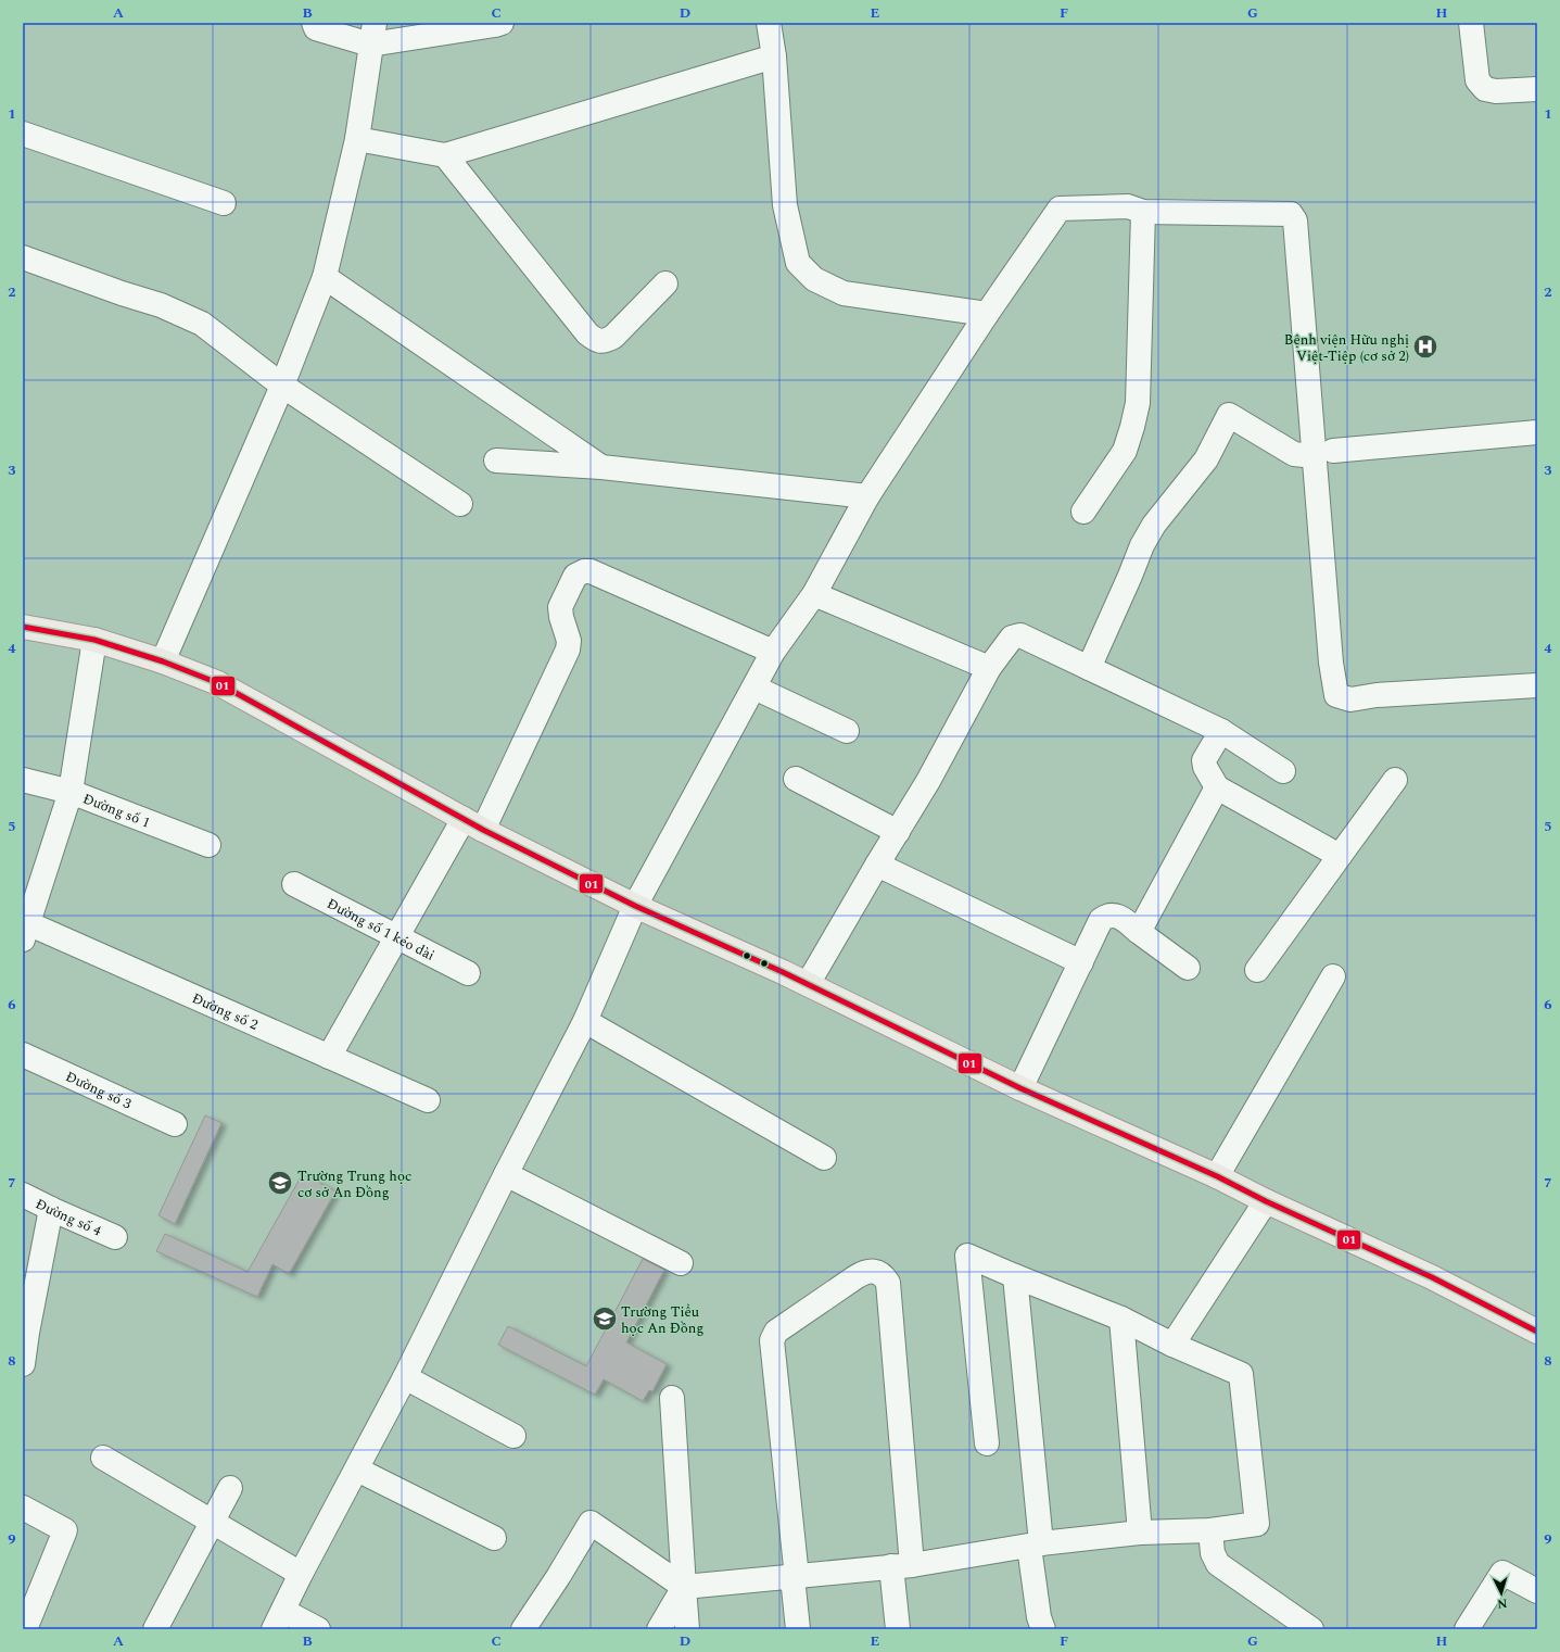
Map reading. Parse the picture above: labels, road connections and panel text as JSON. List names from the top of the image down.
{
  "streets": {
    "street": [
      "Đường số 1",
      "Đường số 1 kéo dài",
      "Đường số 2",
      "Đường số 3",
      "Đường số 4"
    ]
  },
  "places": {
    "hospital": ["Bệnh viện Hữu nghị Việt-Tiệp (cơ sở 2)"],
    "school or university": ["Trường Trung học cơ sở An Đồng", "Trường Tiểu học An Đồng"]
  },
  "lines": ["transit line 01"],
  "north": "bottom",
  "grid": {
    "columns": [
      "A",
      "B",
      "C",
      "D",
      "E",
      "F",
      "G",
      "H"
    ],
    "rows": [
      "1",
      "2",
      "3",
      "4",
      "5",
      "6",
      "7",
      "8",
      "9"
    ]
  }
}
